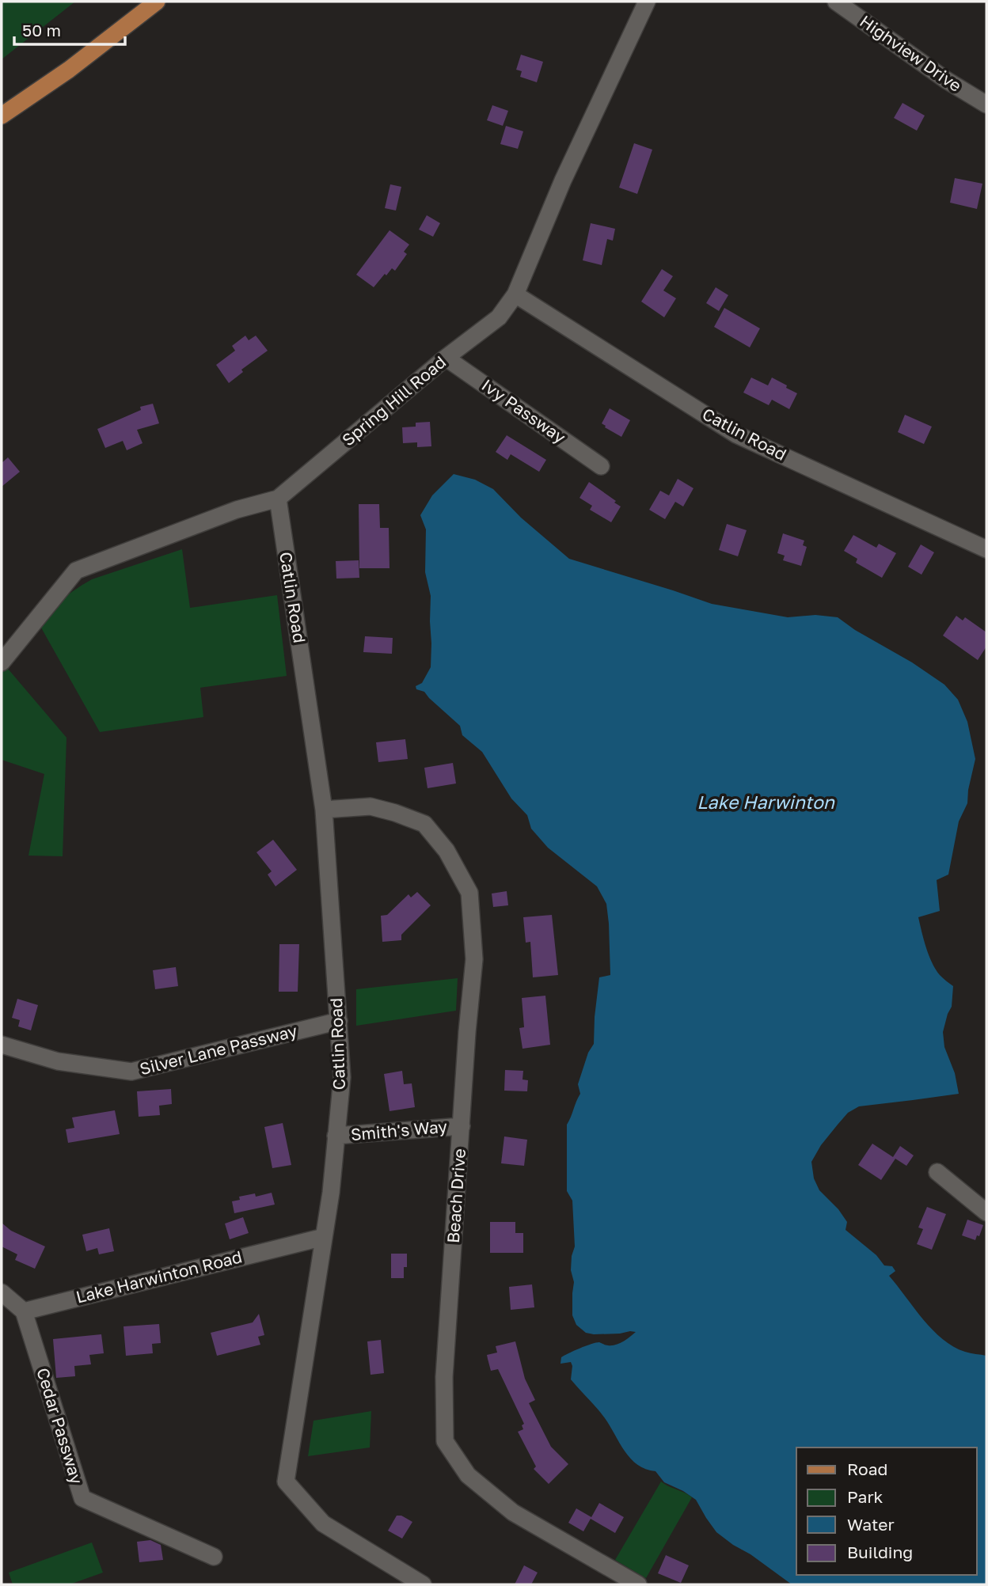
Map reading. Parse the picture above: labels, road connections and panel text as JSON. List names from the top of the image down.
{
  "streets": {
    "street": [
      "Highview Drive",
      "Spring Hill Road",
      "Ivy Passway",
      "Catlin Road",
      "Silver Lane Passway",
      "Smith's Way",
      "Beach Drive",
      "Lake Harwinton Road",
      "Cedar Passway"
    ]
  },
  "crossings": [
    ["Spring Hill Road", "Ivy Passway"],
    ["Spring Hill Road", "Catlin Road"],
    ["Catlin Road", "Silver Lane Passway"],
    ["Catlin Road", "Smith's Way"],
    ["Catlin Road", "Beach Drive"],
    ["Catlin Road", "Lake Harwinton Road"],
    ["Smith's Way", "Beach Drive"],
    ["Lake Harwinton Road", "Cedar Passway"]
  ],
  "water": ["Lake Harwinton"],
  "legend": [
    "Road",
    "Park",
    "Water",
    "Building"
  ],
  "scale_bar": "50 m"
}
